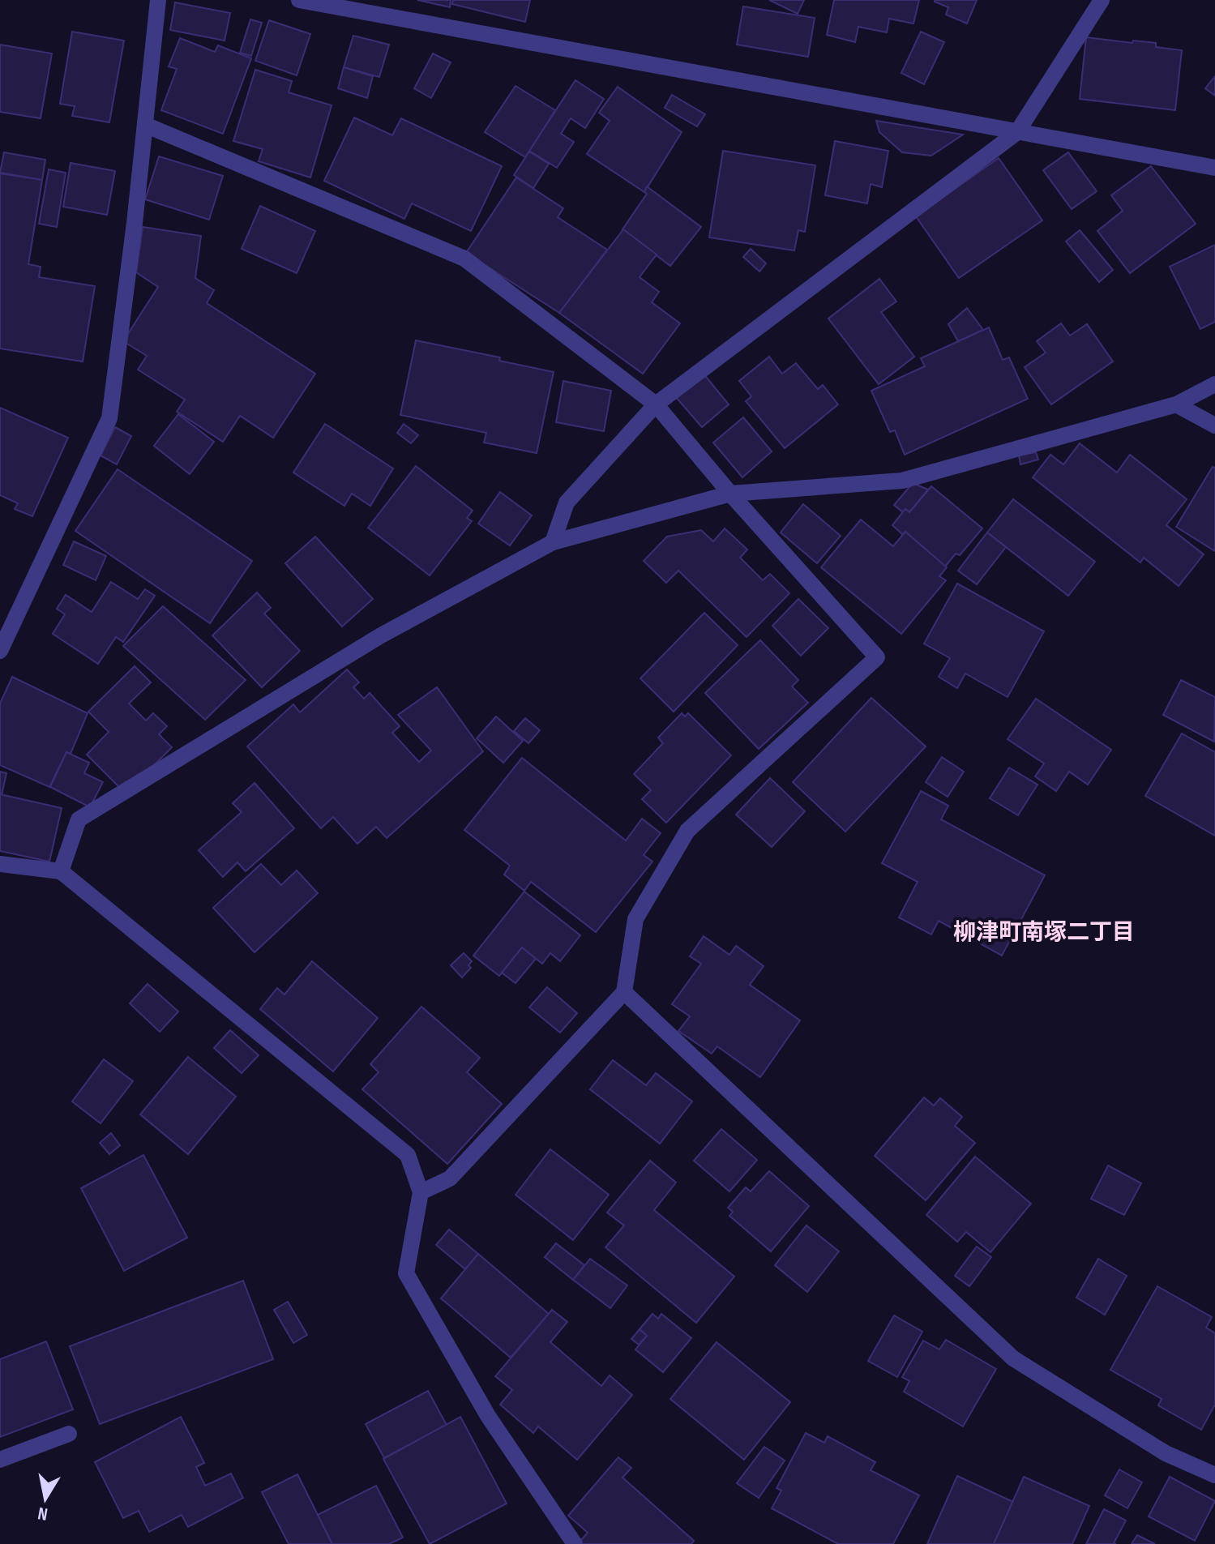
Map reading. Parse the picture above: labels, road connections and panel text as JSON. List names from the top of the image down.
{
  "districts": ["柳津町南塚二丁目"],
  "north": "bottom"
}
